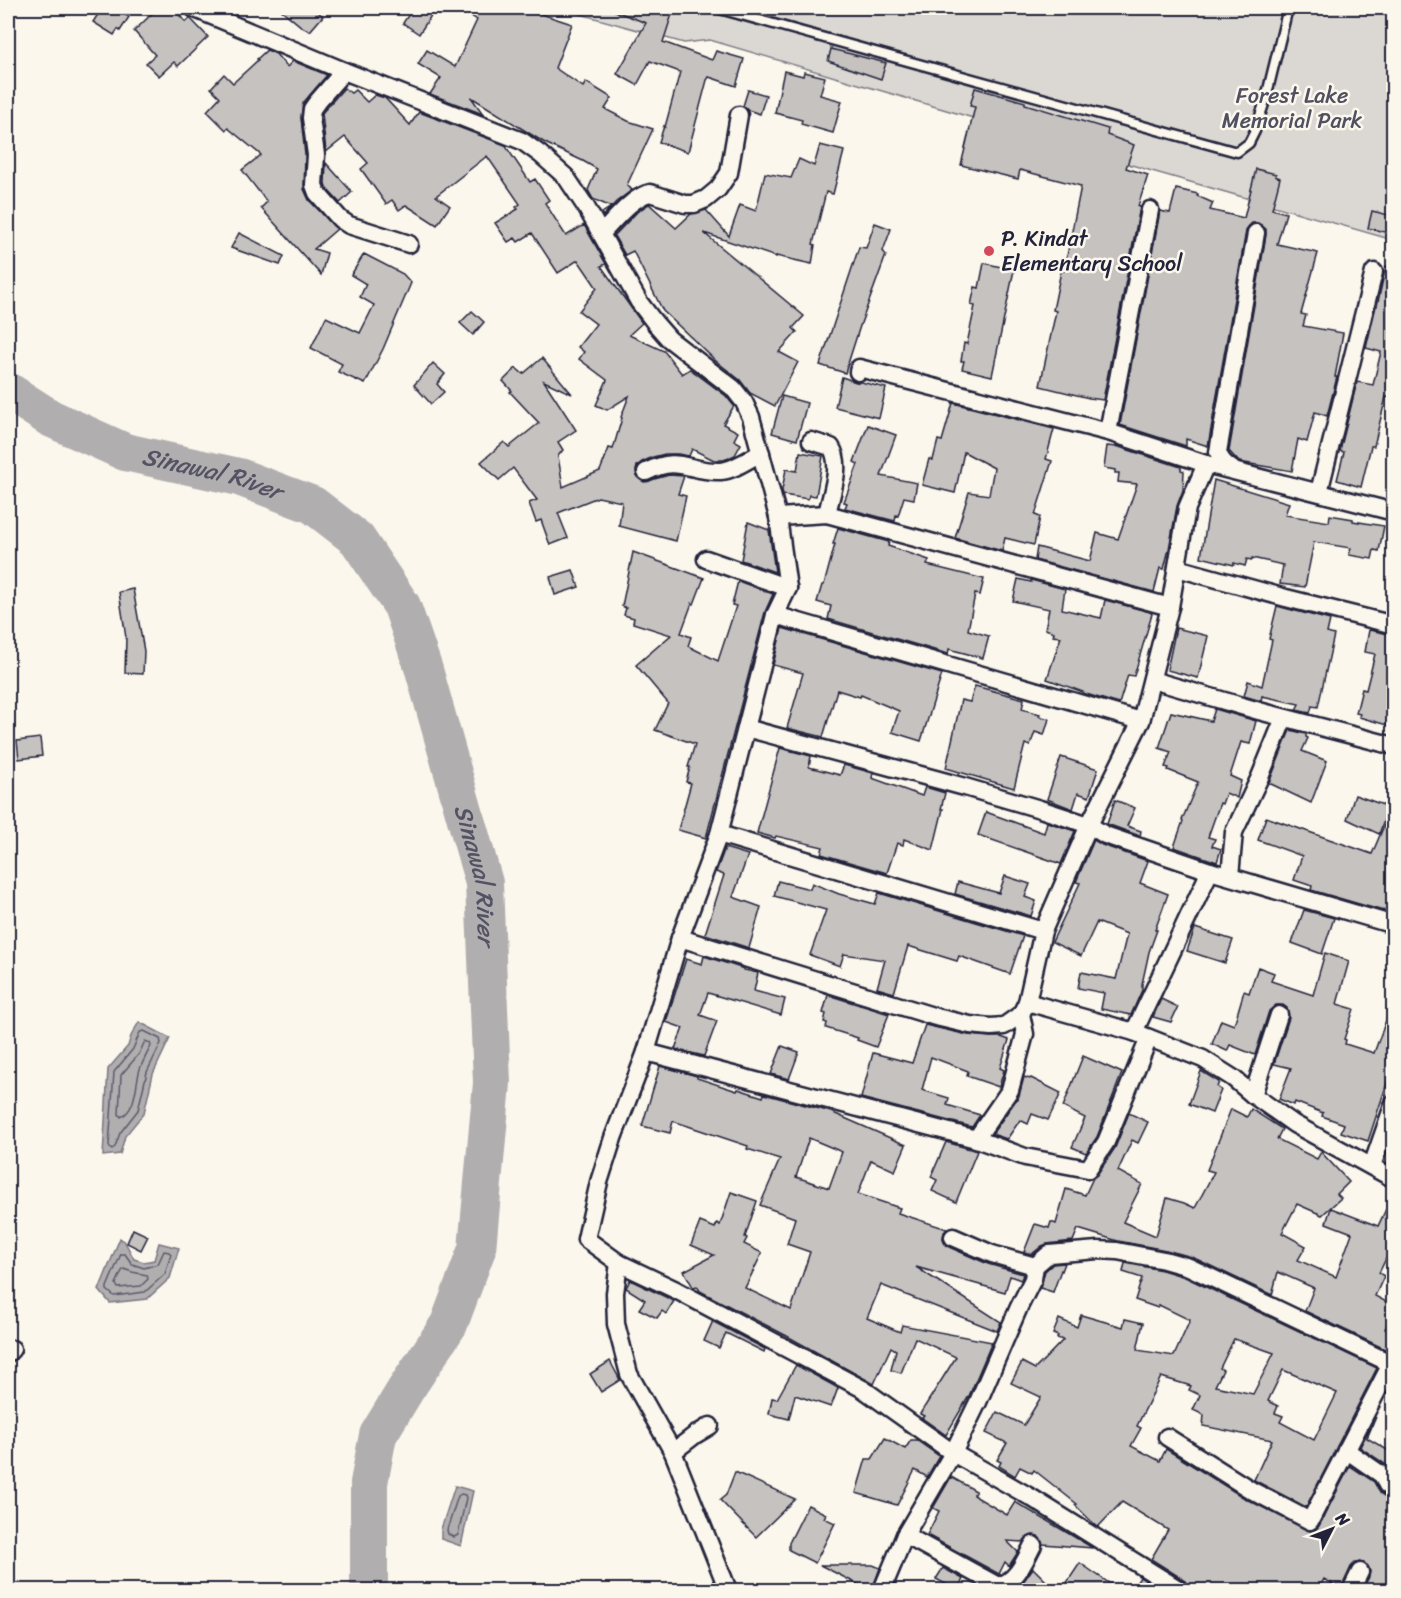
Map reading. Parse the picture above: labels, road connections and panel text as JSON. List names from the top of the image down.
{
  "water": ["Sinawal River"],
  "parks": ["Forest Lake Memorial Park"],
  "places": ["P. Kindat Elementary School"],
  "north": "top right"
}
